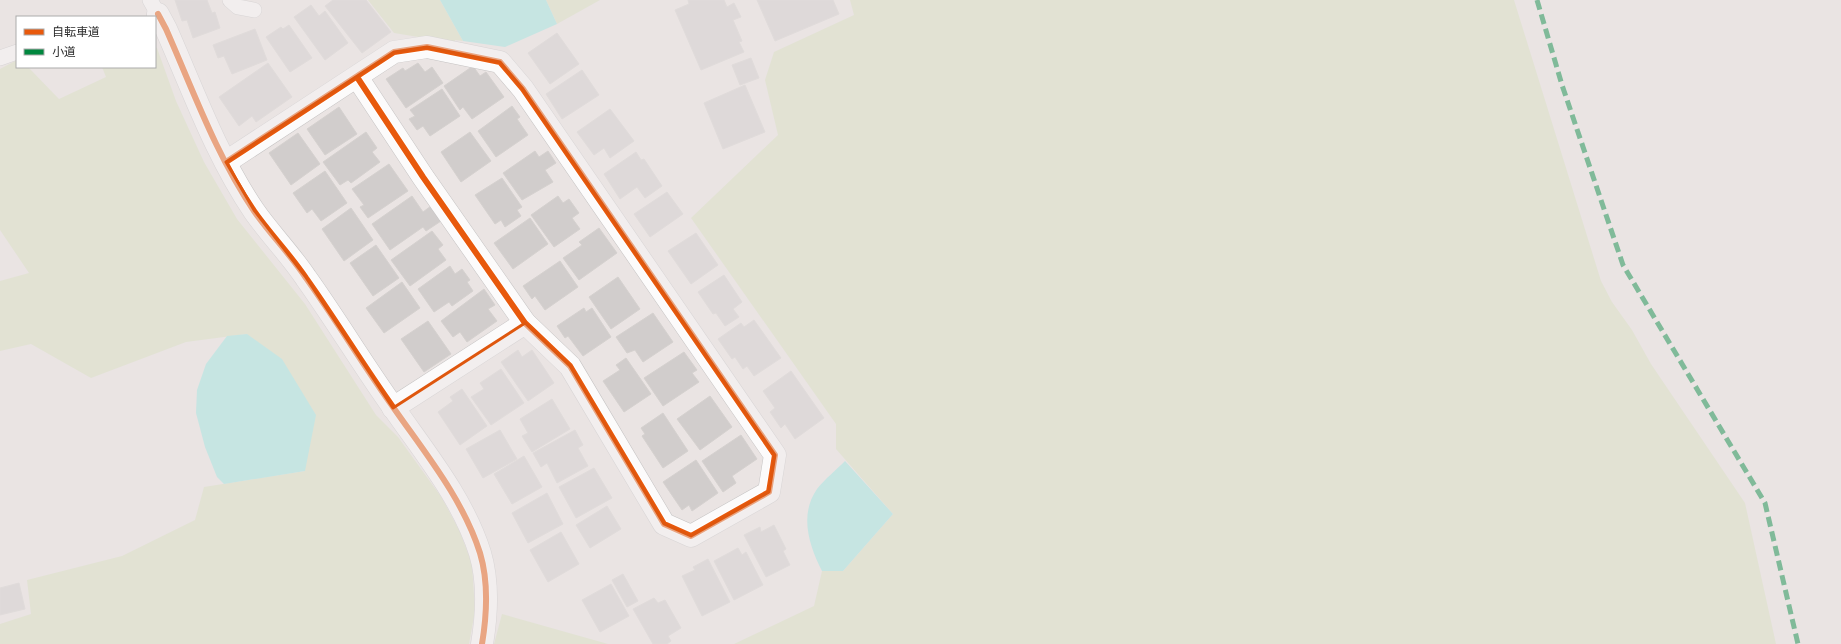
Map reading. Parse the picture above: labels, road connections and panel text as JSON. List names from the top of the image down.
{
  "legend": ["自転車道", "小道"]
}
